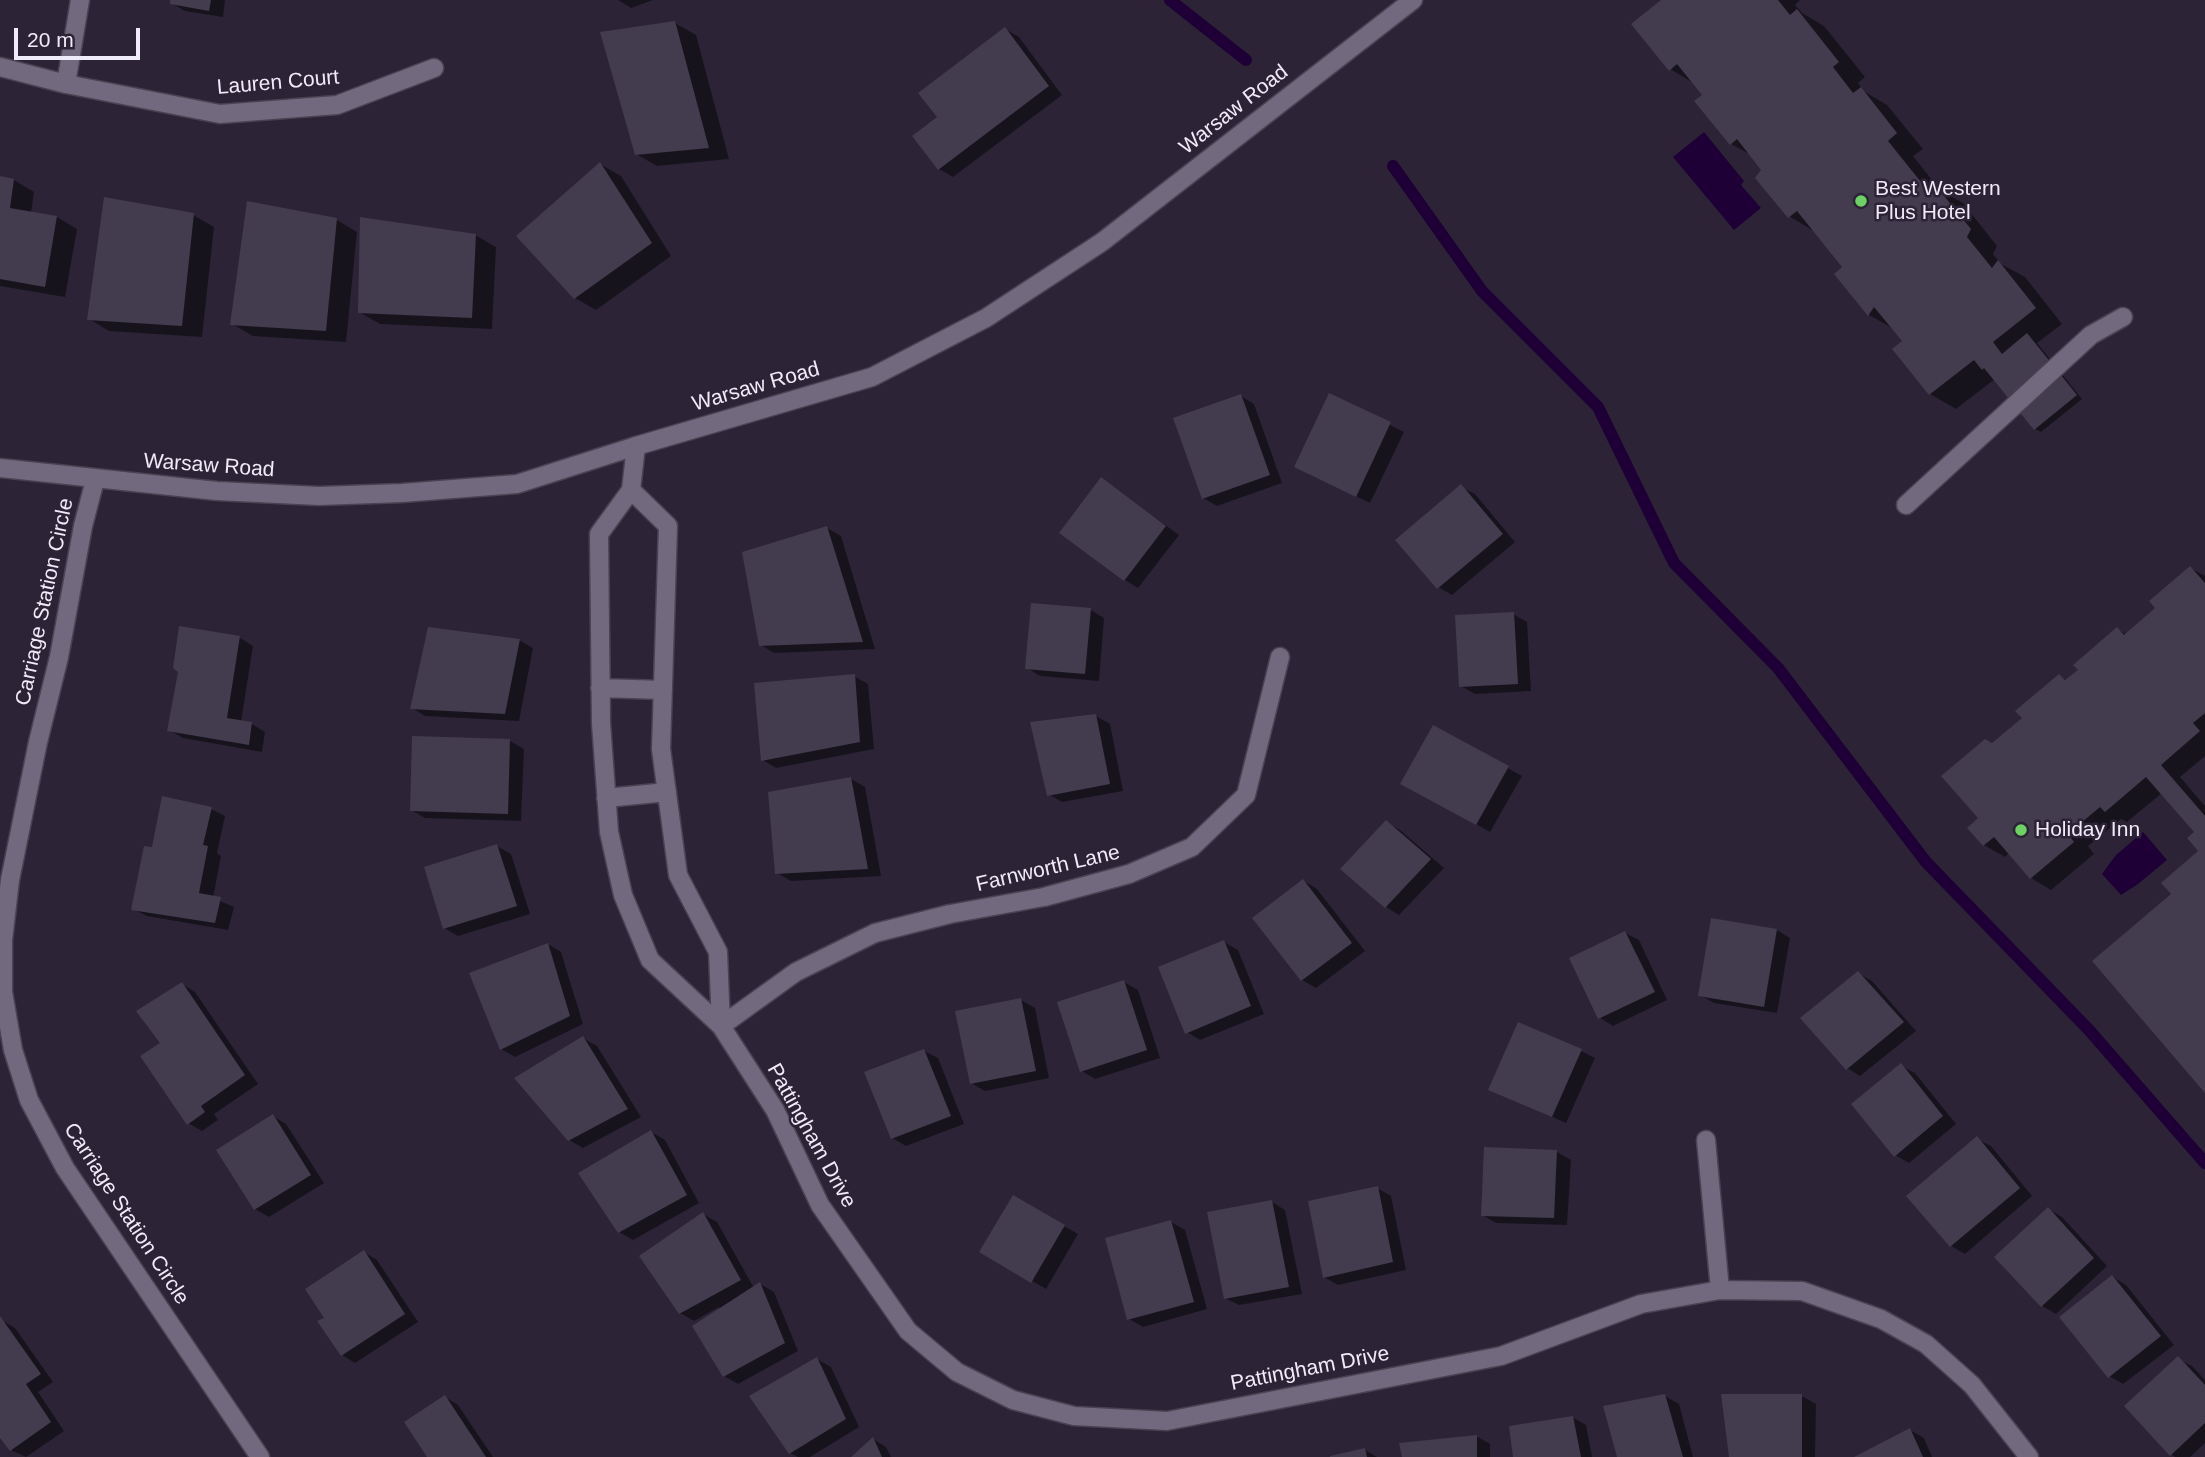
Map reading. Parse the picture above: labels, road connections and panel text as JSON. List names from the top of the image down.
{
  "streets": {
    "street": [
      "Lauren Court",
      "Warsaw Road",
      "Carriage Station Circle",
      "Farnworth Lane",
      "Pattingham Drive"
    ]
  },
  "crossings": [
    ["Warsaw Road", "Carriage Station Circle"],
    ["Warsaw Road", "Pattingham Drive"],
    ["Farnworth Lane", "Pattingham Drive"]
  ],
  "places": ["Best Western Plus Hotel", "Holiday Inn"],
  "scale_bar": "20 m"
}
